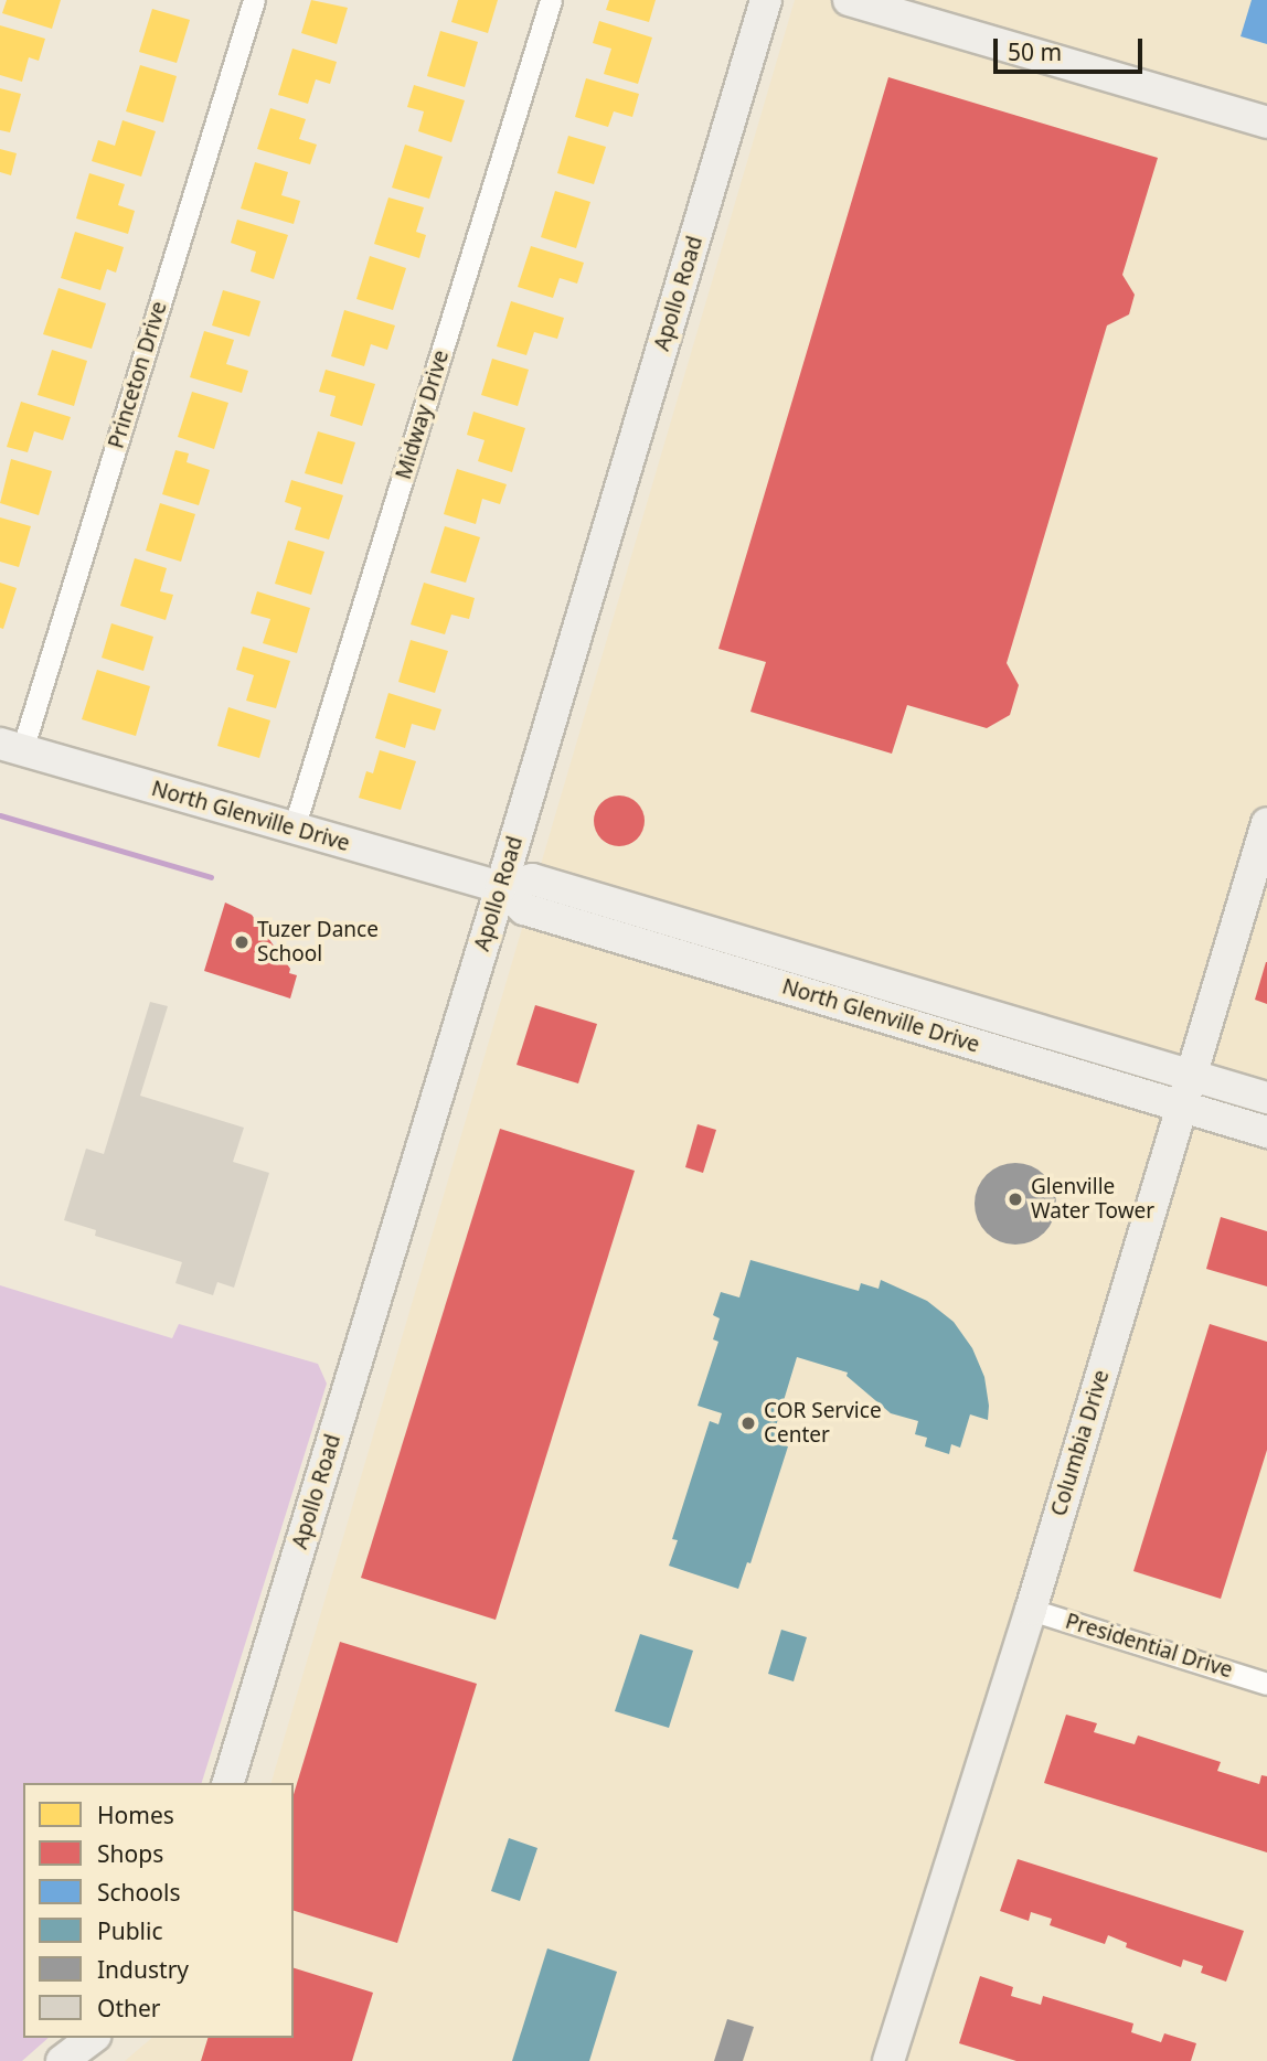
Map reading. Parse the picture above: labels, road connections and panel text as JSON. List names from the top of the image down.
{
  "streets": {
    "street": [
      "Apollo Road",
      "Princeton Drive",
      "Midway Drive",
      "North Glenville Drive",
      "Columbia Drive",
      "Presidential Drive"
    ]
  },
  "crossings": [
    ["Apollo Road", "North Glenville Drive"],
    ["Princeton Drive", "North Glenville Drive"],
    ["Midway Drive", "North Glenville Drive"],
    ["North Glenville Drive", "Columbia Drive"],
    ["Columbia Drive", "Presidential Drive"]
  ],
  "places": ["Tuzer Dance School", "Glenville Water Tower", "COR Service Center"],
  "legend": [
    "Homes",
    "Shops",
    "Schools",
    "Public",
    "Industry",
    "Other"
  ],
  "scale_bar": "50 m"
}
